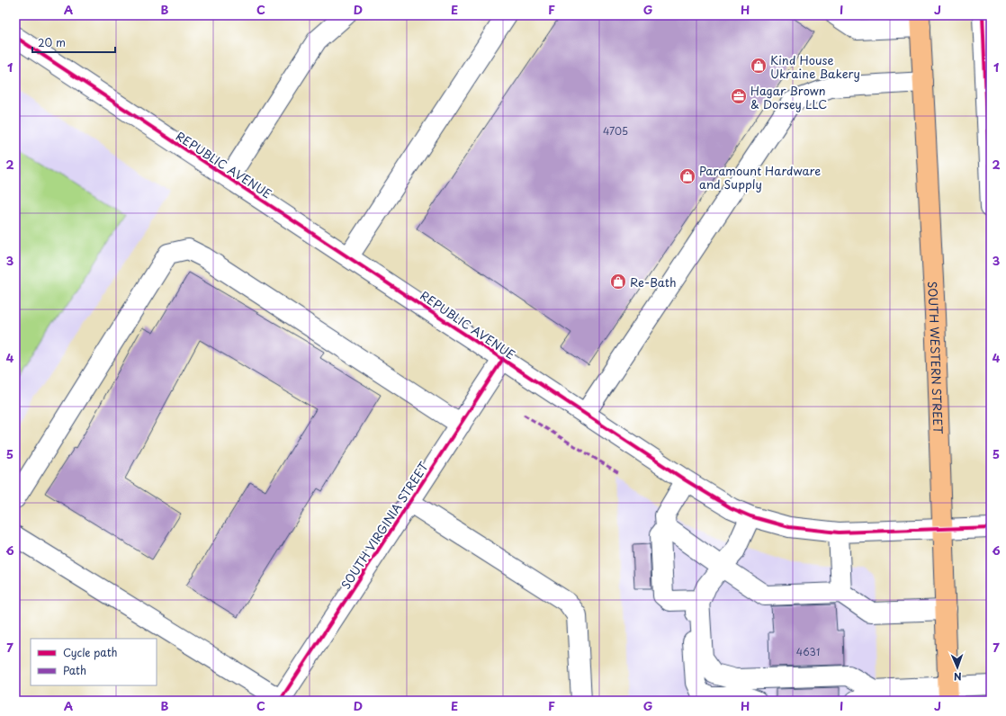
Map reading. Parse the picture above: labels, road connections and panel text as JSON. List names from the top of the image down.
{
  "streets": {
    "main road": ["SOUTH WESTERN STREET"],
    "street": ["REPUBLIC AVENUE", "SOUTH VIRGINIA STREET"]
  },
  "crossings": [
    ["REPUBLIC AVENUE", "SOUTH WESTERN STREET"],
    ["REPUBLIC AVENUE", "SOUTH VIRGINIA STREET"]
  ],
  "places": {
    "shop": ["Kind House Ukraine Bakery", "Paramount Hardware and Supply", "Re-Bath"],
    "office": ["Hagar Brown & Dorsey LLC"]
  },
  "house_numbers": ["4705", "4631"],
  "legend": ["Cycle path", "Path"],
  "scale_bar": "20 m",
  "north": "bottom",
  "grid": {
    "columns": [
      "A",
      "B",
      "C",
      "D",
      "E",
      "F",
      "G",
      "H",
      "I",
      "J"
    ],
    "rows": [
      "1",
      "2",
      "3",
      "4",
      "5",
      "6",
      "7"
    ]
  }
}
